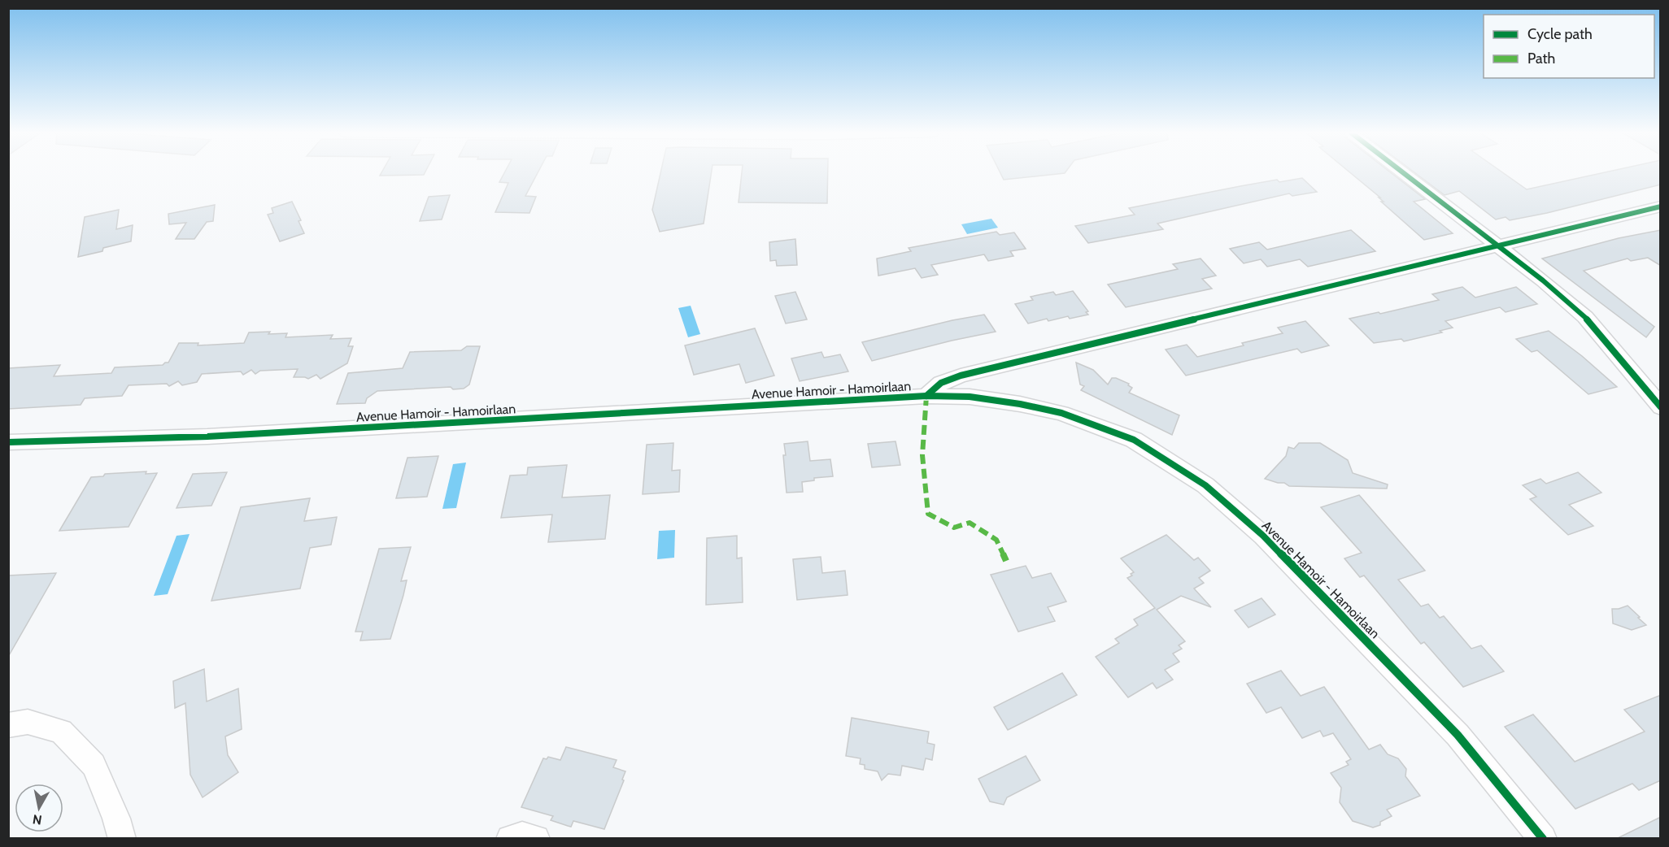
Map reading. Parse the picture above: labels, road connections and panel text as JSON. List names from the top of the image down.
{
  "streets": {
    "street": ["Avenue Hamoir - Hamoirlaan"]
  },
  "legend": ["Cycle path", "Path"],
  "north": "bottom"
}
